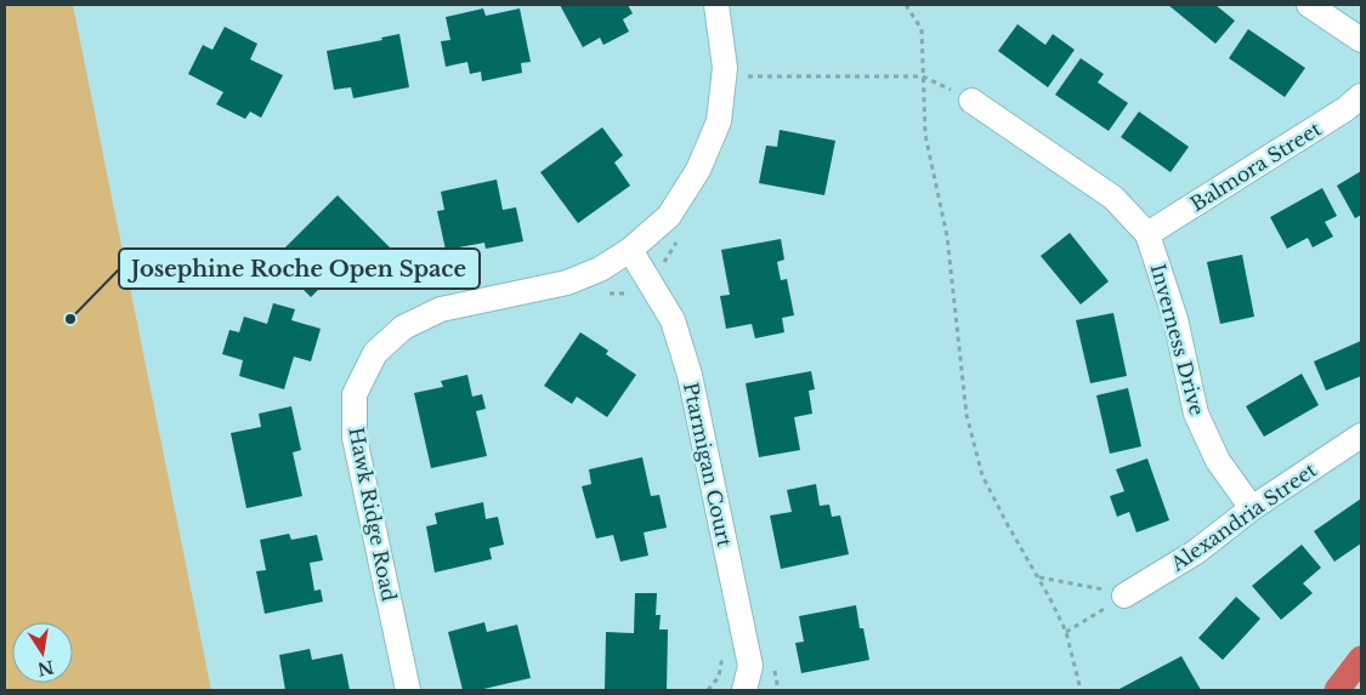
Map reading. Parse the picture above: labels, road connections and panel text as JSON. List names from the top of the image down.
{
  "streets": {
    "street": [
      "Balmora Street",
      "Inverness Drive",
      "Ptarmigan Court",
      "Hawk Ridge Road",
      "Alexandria Street"
    ]
  },
  "crossings": [
    ["Balmora Street", "Inverness Drive"],
    ["Inverness Drive", "Alexandria Street"],
    ["Ptarmigan Court", "Hawk Ridge Road"]
  ],
  "places": ["Josephine Roche Open Space"],
  "north": "bottom"
}
